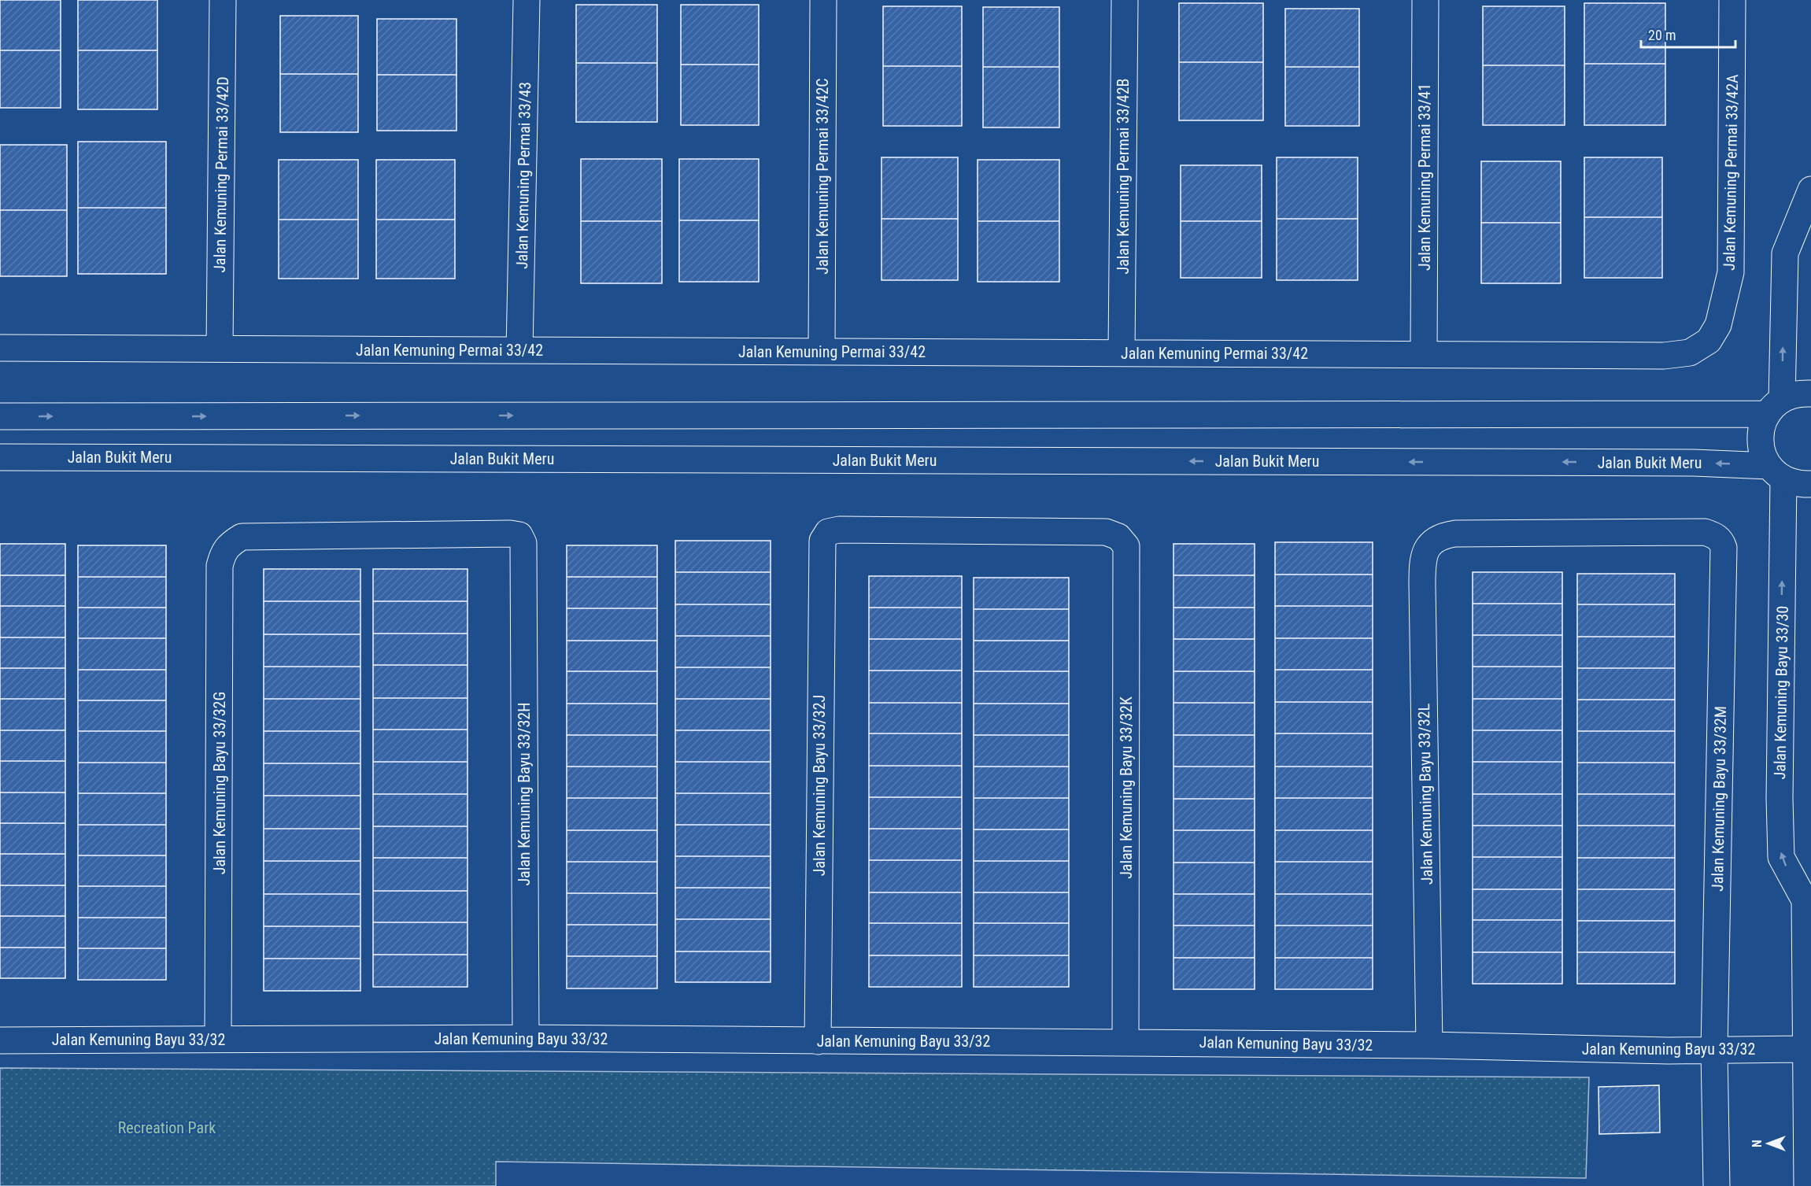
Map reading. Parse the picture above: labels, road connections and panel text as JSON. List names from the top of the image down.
{
  "streets": {
    "street": [
      "Jalan Kemuning Permai 33/42A",
      "Jalan Kemuning Permai 33/42D",
      "Jalan Kemuning Permai 33/43",
      "Jalan Kemuning Permai 33/42C",
      "Jalan Kemuning Permai 33/42B",
      "Jalan Kemuning Permai 33/41",
      "Jalan Kemuning Permai 33/42",
      "Jalan Bukit Meru",
      "Jalan Kemuning Bayu 33/30",
      "Jalan Kemuning Bayu 33/32G",
      "Jalan Kemuning Bayu 33/32J",
      "Jalan Kemuning Bayu 33/32K",
      "Jalan Kemuning Bayu 33/32H",
      "Jalan Kemuning Bayu 33/32L",
      "Jalan Kemuning Bayu 33/32M",
      "Jalan Kemuning Bayu 33/32"
    ]
  },
  "crossings": [
    ["Jalan Kemuning Permai 33/42A", "Jalan Kemuning Permai 33/42"],
    ["Jalan Kemuning Permai 33/42D", "Jalan Kemuning Permai 33/42"],
    ["Jalan Kemuning Permai 33/43", "Jalan Kemuning Permai 33/42"],
    ["Jalan Kemuning Permai 33/42C", "Jalan Kemuning Permai 33/42"],
    ["Jalan Kemuning Permai 33/42B", "Jalan Kemuning Permai 33/42"],
    ["Jalan Kemuning Permai 33/41", "Jalan Kemuning Permai 33/42"],
    ["Jalan Bukit Meru", "Jalan Kemuning Bayu 33/30"],
    ["Jalan Kemuning Bayu 33/30", "Jalan Kemuning Bayu 33/32"],
    ["Jalan Kemuning Bayu 33/32G", "Jalan Kemuning Bayu 33/32H"],
    ["Jalan Kemuning Bayu 33/32G", "Jalan Kemuning Bayu 33/32"],
    ["Jalan Kemuning Bayu 33/32J", "Jalan Kemuning Bayu 33/32K"],
    ["Jalan Kemuning Bayu 33/32J", "Jalan Kemuning Bayu 33/32"],
    ["Jalan Kemuning Bayu 33/32K", "Jalan Kemuning Bayu 33/32"],
    ["Jalan Kemuning Bayu 33/32H", "Jalan Kemuning Bayu 33/32"],
    ["Jalan Kemuning Bayu 33/32L", "Jalan Kemuning Bayu 33/32M"],
    ["Jalan Kemuning Bayu 33/32L", "Jalan Kemuning Bayu 33/32"],
    ["Jalan Kemuning Bayu 33/32M", "Jalan Kemuning Bayu 33/32"]
  ],
  "one_way": ["Jalan Kemuning Bayu 33/30"],
  "parks": ["Recreation Park"],
  "scale_bar": "20 m",
  "north": "left"
}
